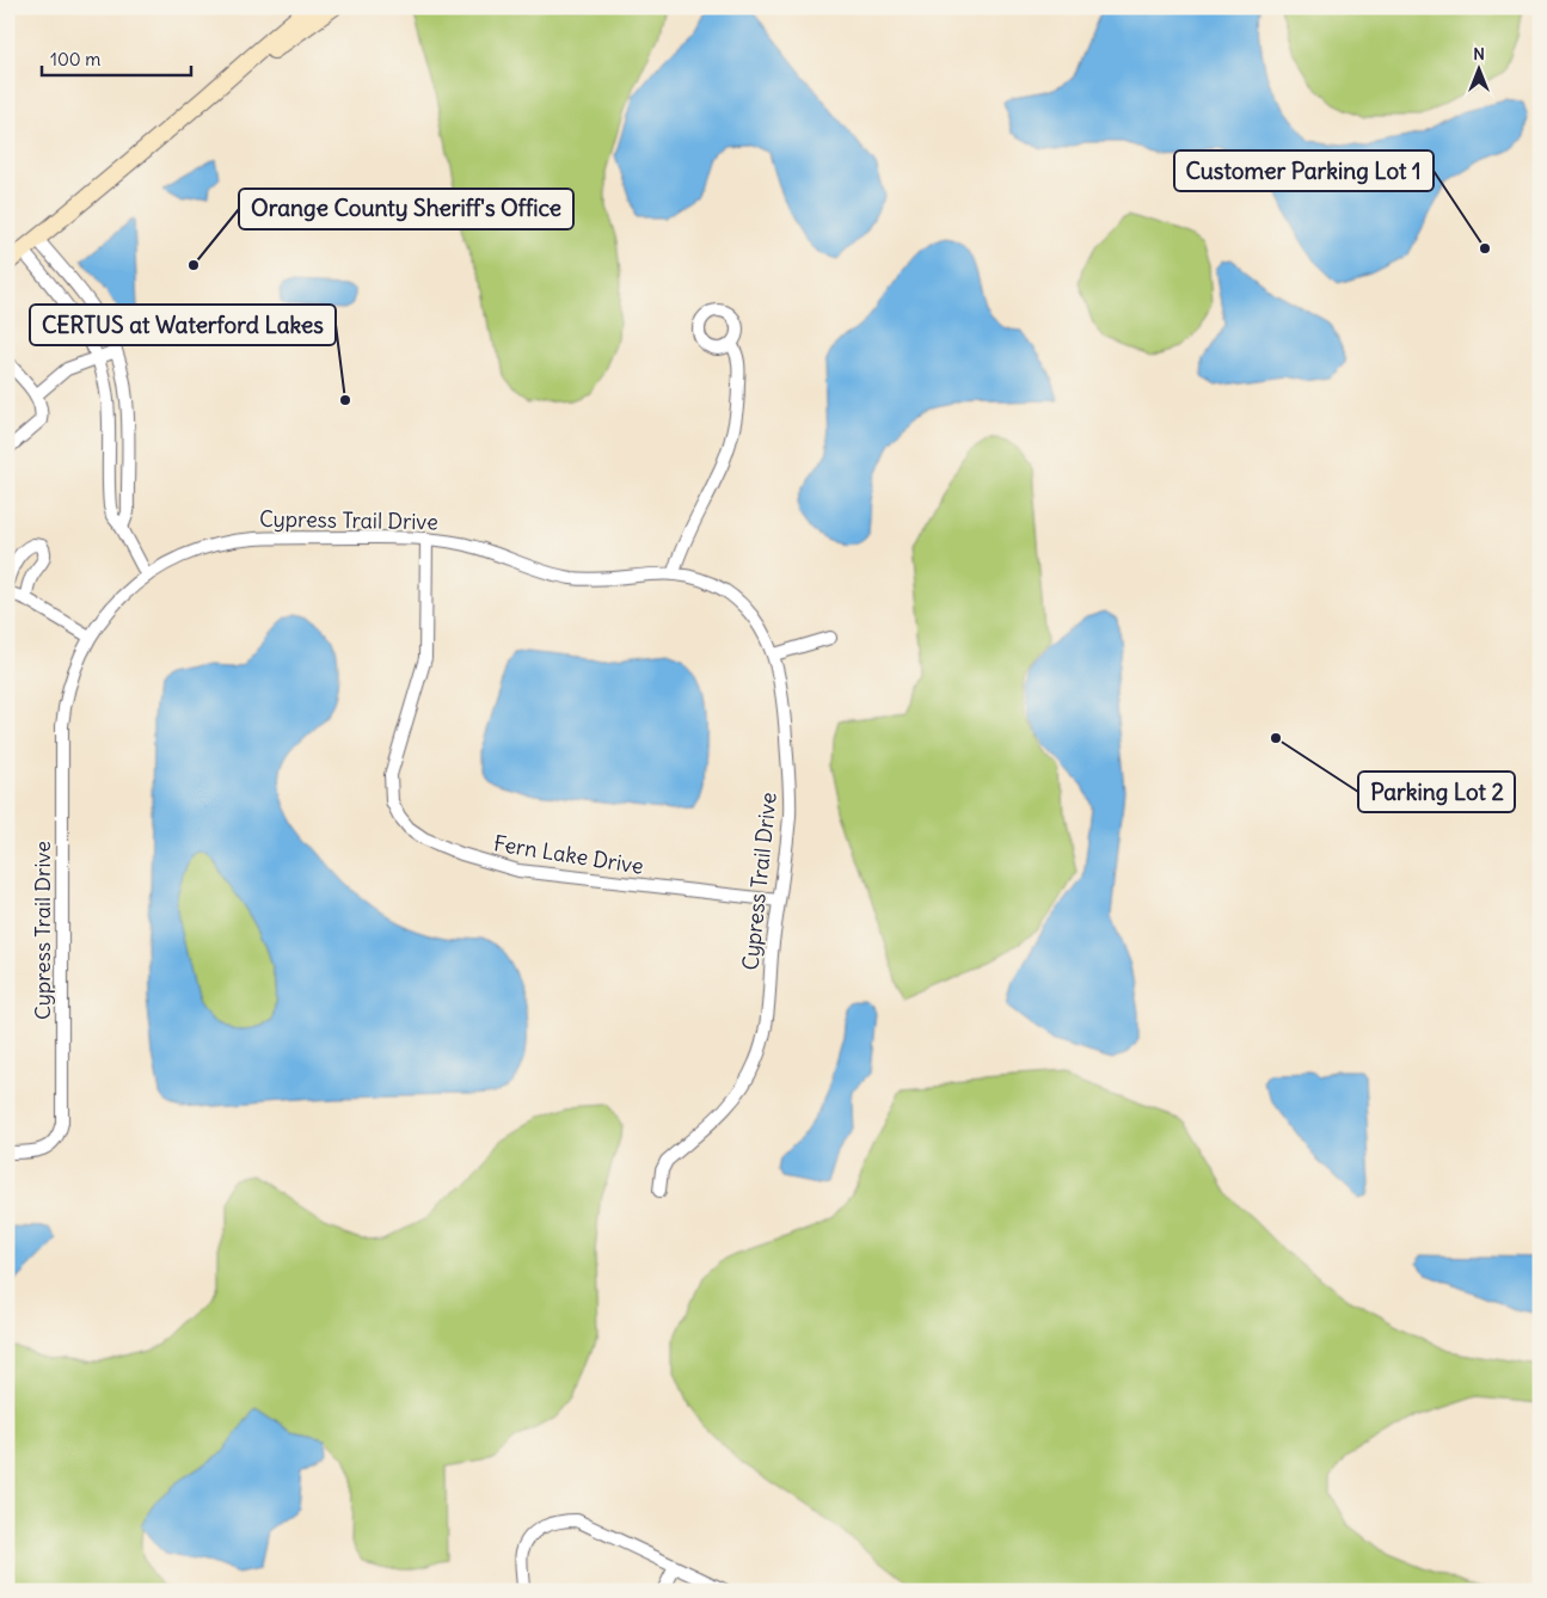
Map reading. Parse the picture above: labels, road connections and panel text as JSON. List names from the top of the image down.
{
  "streets": {
    "street": ["Cypress Trail Drive", "Fern Lake Drive"]
  },
  "crossings": [
    ["Cypress Trail Drive", "Fern Lake Drive"]
  ],
  "places": [
    "Customer Parking Lot 1",
    "Orange County Sheriff's Office",
    "CERTUS at Waterford Lakes",
    "Parking Lot 2"
  ],
  "scale_bar": "100 m",
  "north": "top"
}
